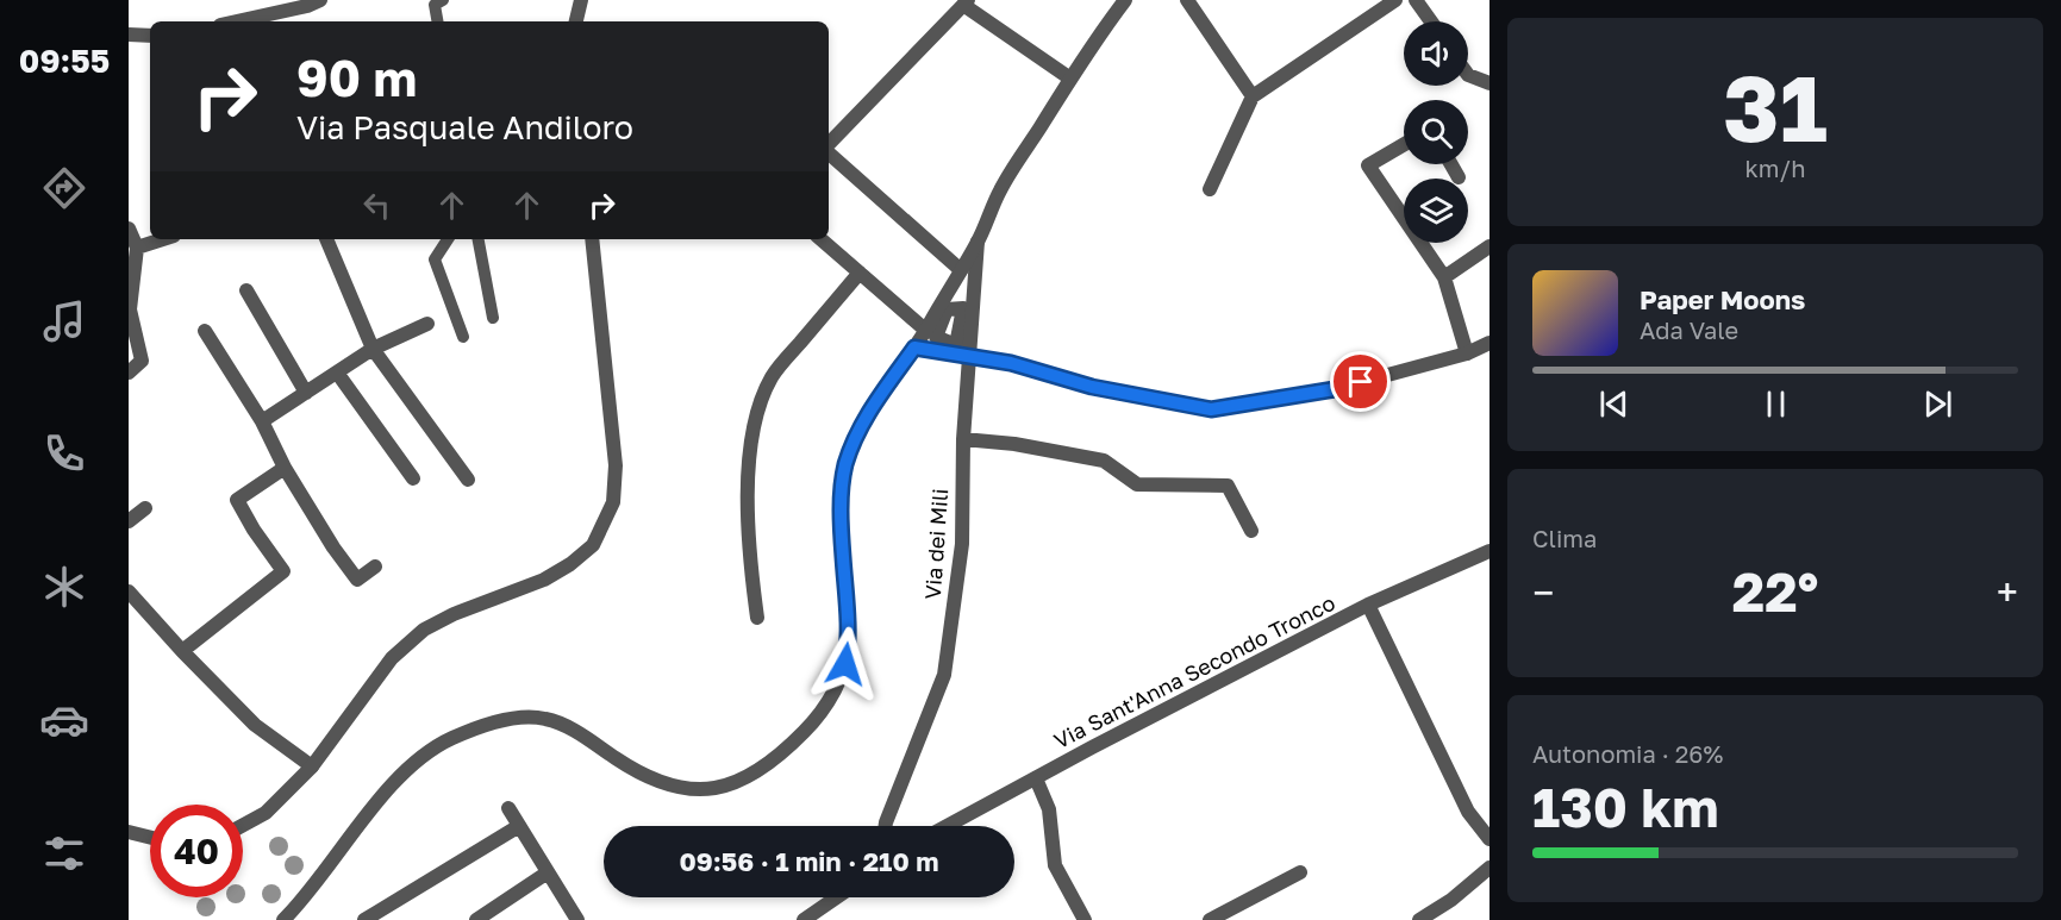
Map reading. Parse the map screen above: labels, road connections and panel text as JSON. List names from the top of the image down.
{
  "streets": {
    "street": ["Via dei Mili", "Via Sant'Anna Secondo Tronco"]
  },
  "page": {
    "tabs": "09:55",
    "tile": [
      ["31", "km/h"],
      "Clima",
      ["Autonomia · 26%", "130 km"]
    ],
    "turn": ["90 m", "Via Pasquale Andiloro"],
    "song": ["Paper Moons", "Ada Vale"],
    "heat": ["−", "22°", "+"],
    "limit": "40",
    "trip": "09:56 · 1 min · 210 m"
  }
}
